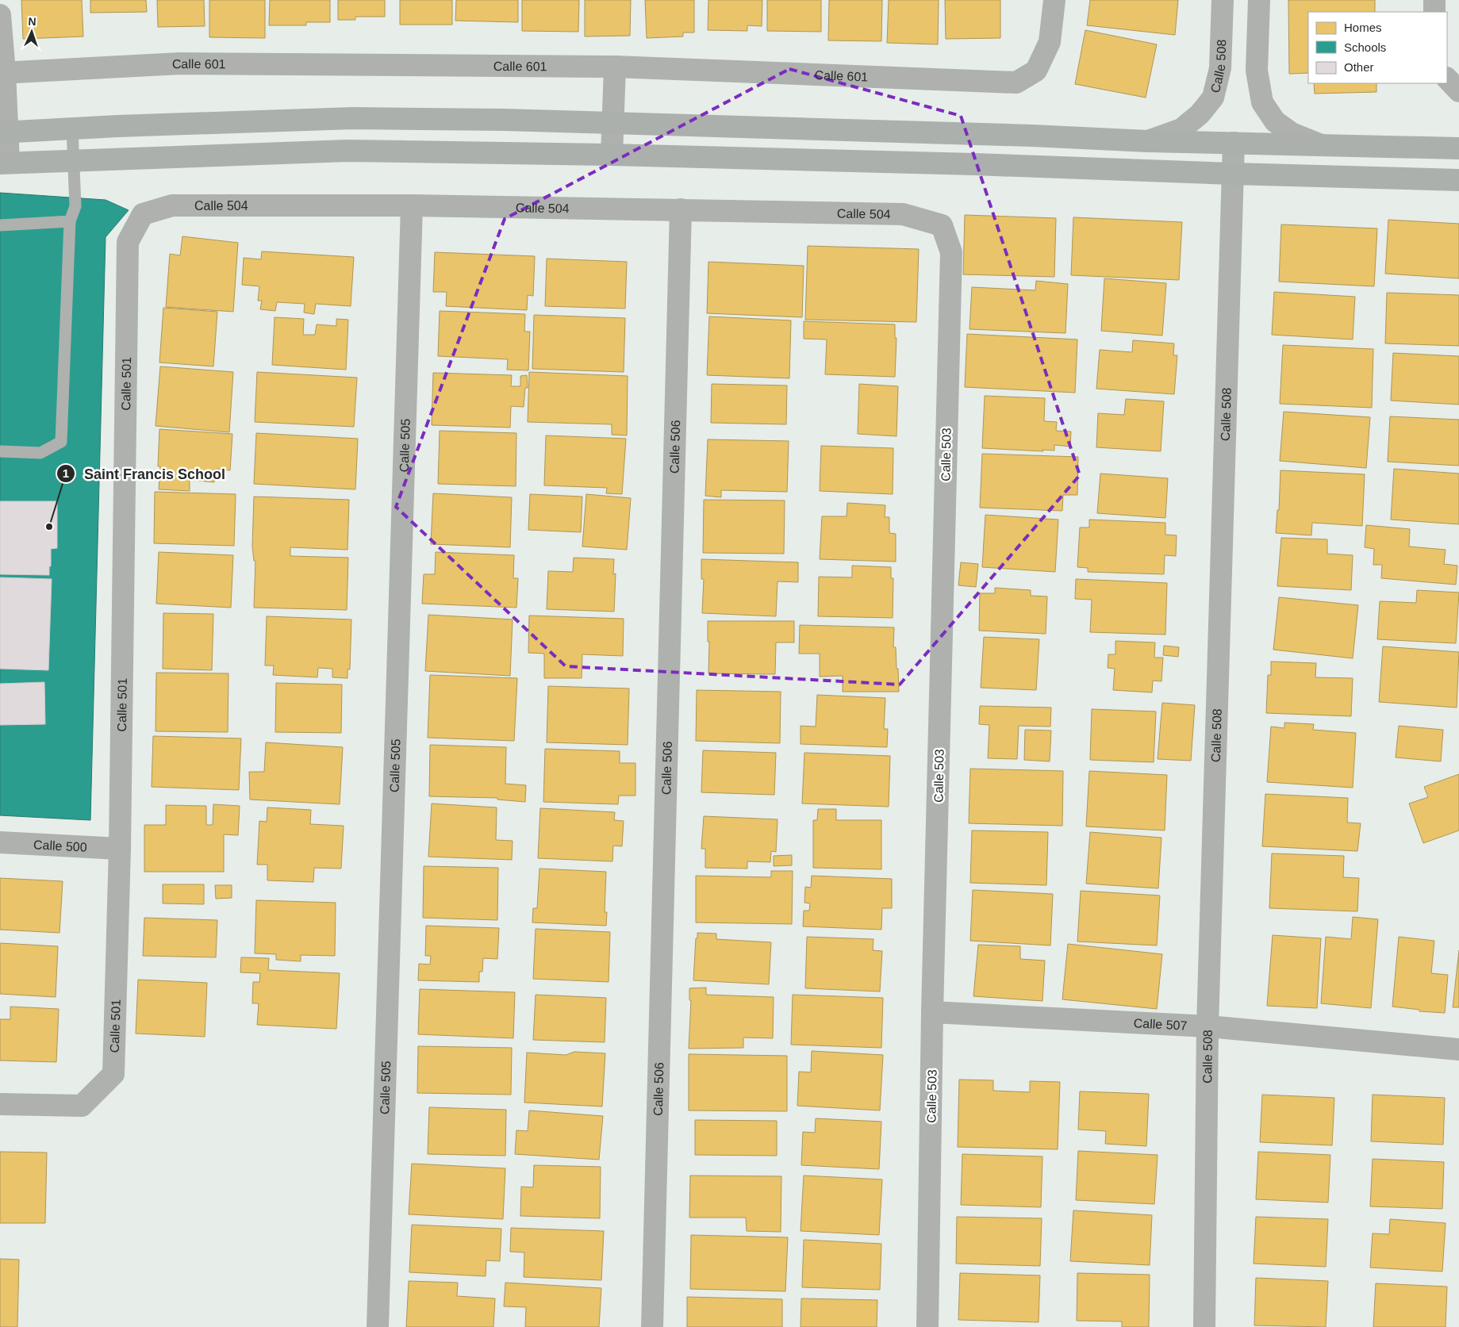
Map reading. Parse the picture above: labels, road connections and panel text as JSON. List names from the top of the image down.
{
  "streets": {
    "street": [
      "Calle 601",
      "Calle 508",
      "Calle 504",
      "Calle 501",
      "Calle 505",
      "Calle 506",
      "Calle 503",
      "Calle 500",
      "Calle 507"
    ]
  },
  "crossings": [
    ["Calle 508", "Calle 507"],
    ["Calle 504", "Calle 501"],
    ["Calle 504", "Calle 505"],
    ["Calle 504", "Calle 506"],
    ["Calle 504", "Calle 503"],
    ["Calle 501", "Calle 500"],
    ["Calle 503", "Calle 507"]
  ],
  "places": ["Saint Francis School"],
  "legend": ["Homes", "Schools", "Other"],
  "north": "top"
}
